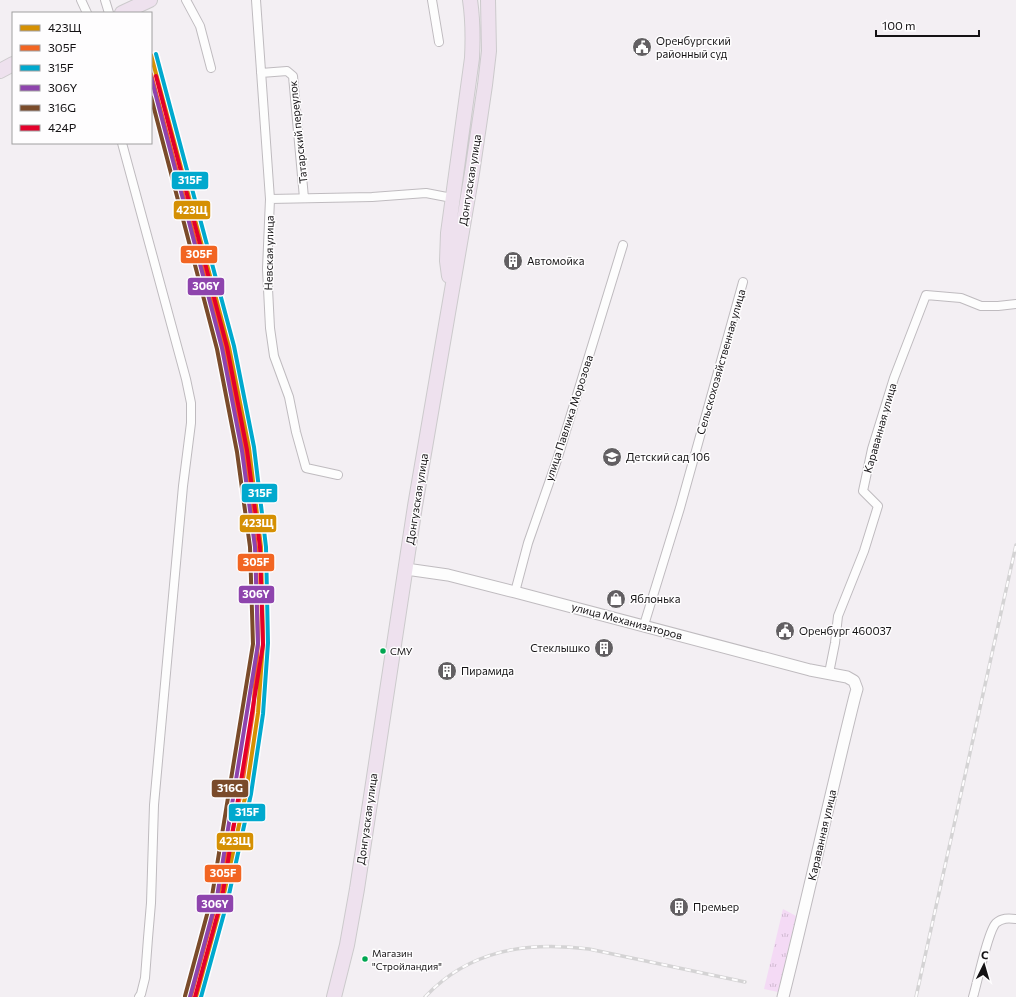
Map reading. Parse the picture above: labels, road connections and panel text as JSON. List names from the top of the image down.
{
  "streets": {
    "highway": ["Донгузская улица"],
    "street": [
      "Татарский переулок",
      "Невская улица",
      "Сельскохозяйственная улица",
      "улица Павлика Морозова",
      "Караванная улица",
      "улица Механизаторов"
    ]
  },
  "crossings": [
    ["Татарский переулок", "Невская улица"],
    ["Донгузская улица", "улица Механизаторов"],
    ["Сельскохозяйственная улица", "улица Механизаторов"],
    ["улица Павлика Морозова", "улица Механизаторов"],
    ["Караванная улица", "улица Механизаторов"]
  ],
  "places": {
    "public building": ["Оренбургский районный суд", "Оренбург 460037"],
    "building": [
      "Автомойка",
      "Стеклышко",
      "Пирамида",
      "Премьер"
    ],
    "school or university": ["Детский сад 106"],
    "shop": ["Яблонька"],
    "other": ["СМУ", "Магазин \"Стройландия\""]
  },
  "lines": [
    "transit line 315F",
    "transit line 423Щ",
    "transit line 424Р",
    "transit line 305F",
    "transit line 306Y",
    "transit line 316G"
  ],
  "legend": [
    "423Щ",
    "305F",
    "315F",
    "306Y",
    "316G",
    "424Р"
  ],
  "scale_bar": "100 m",
  "north": "top"
}
